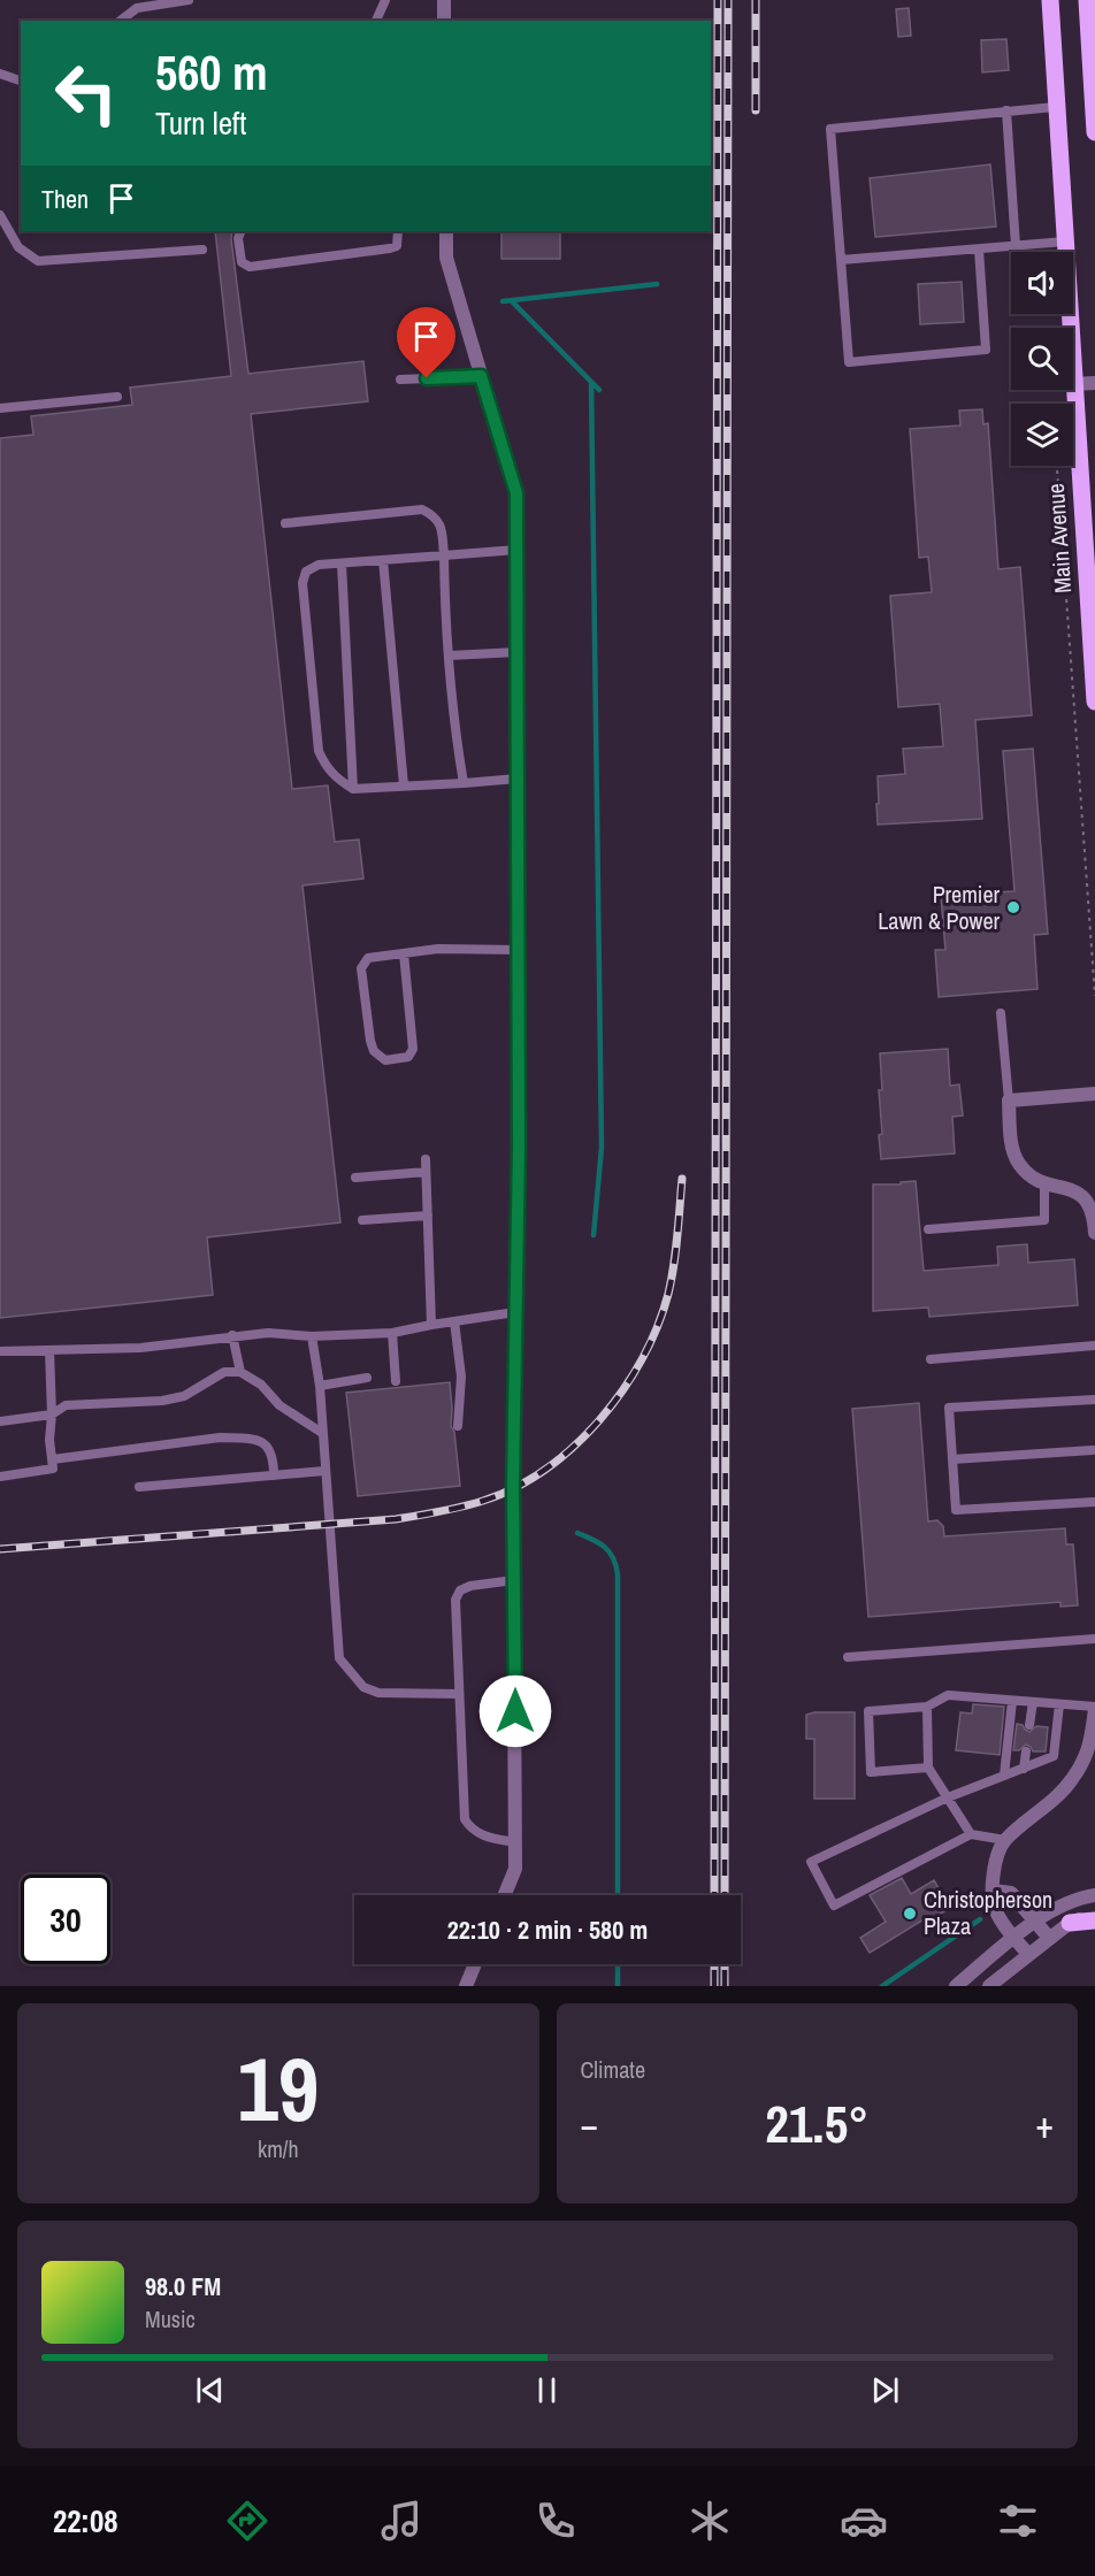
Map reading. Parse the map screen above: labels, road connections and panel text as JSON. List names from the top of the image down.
{
  "streets": {
    "main road": ["Main Avenue"]
  },
  "places": ["Premier Lawn & Power", "Christopherson Plaza"],
  "page": {
    "turn": ["560 m", "Turn left"],
    "then": "Then",
    "limit": "30",
    "trip": "22:10 · 2 min · 580 m",
    "tile": [
      ["19", "km/h"],
      "Climate"
    ],
    "heat": ["−", "21.5°", "+"],
    "song": ["98.0 FM", "Music"],
    "tabs": "22:08"
  }
}
